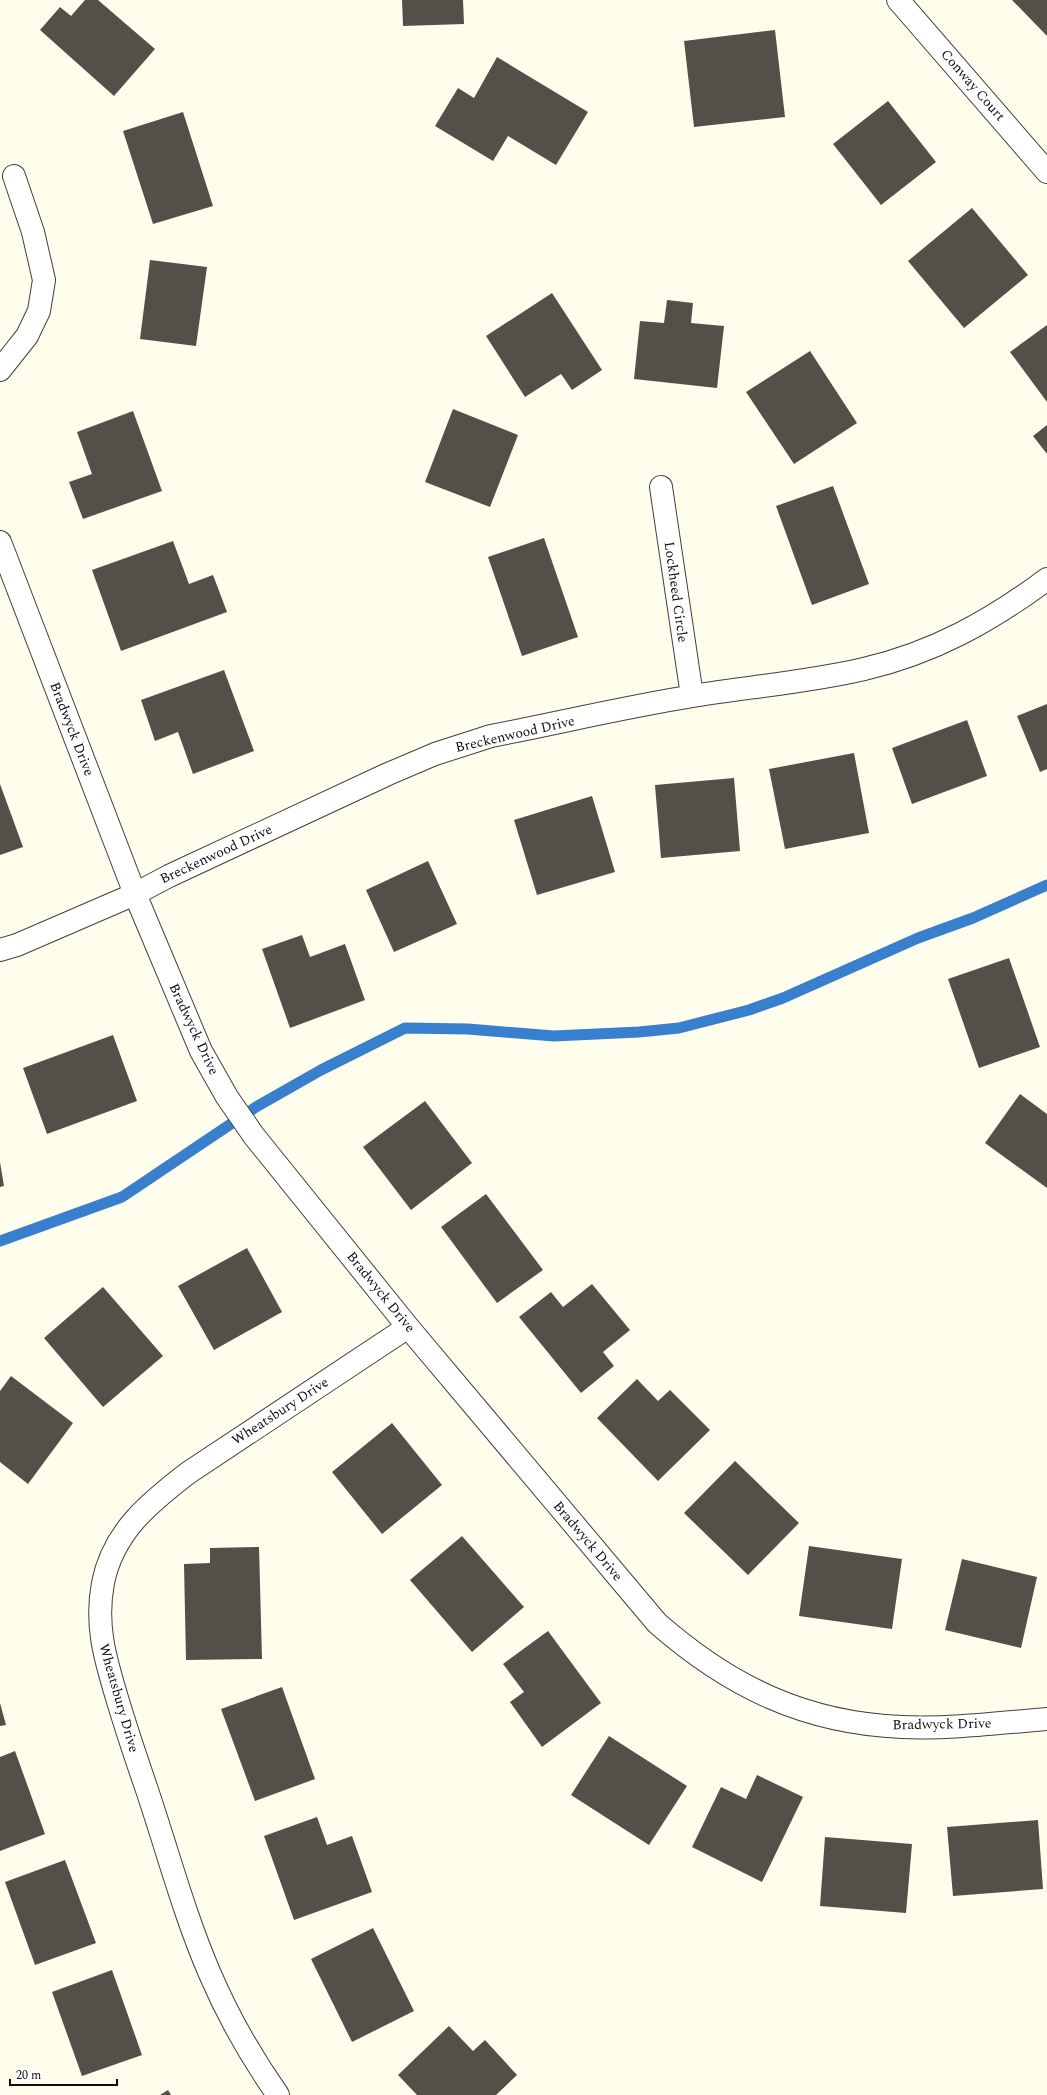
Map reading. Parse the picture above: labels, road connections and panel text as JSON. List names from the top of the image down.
{
  "streets": {
    "street": [
      "Conway Court",
      "Lockheed Circle",
      "Bradwyck Drive",
      "Breckenwood Drive",
      "Wheatsbury Drive"
    ]
  },
  "crossings": [
    ["Lockheed Circle", "Breckenwood Drive"],
    ["Bradwyck Drive", "Breckenwood Drive"],
    ["Bradwyck Drive", "Wheatsbury Drive"]
  ],
  "scale_bar": "20 m"
}
